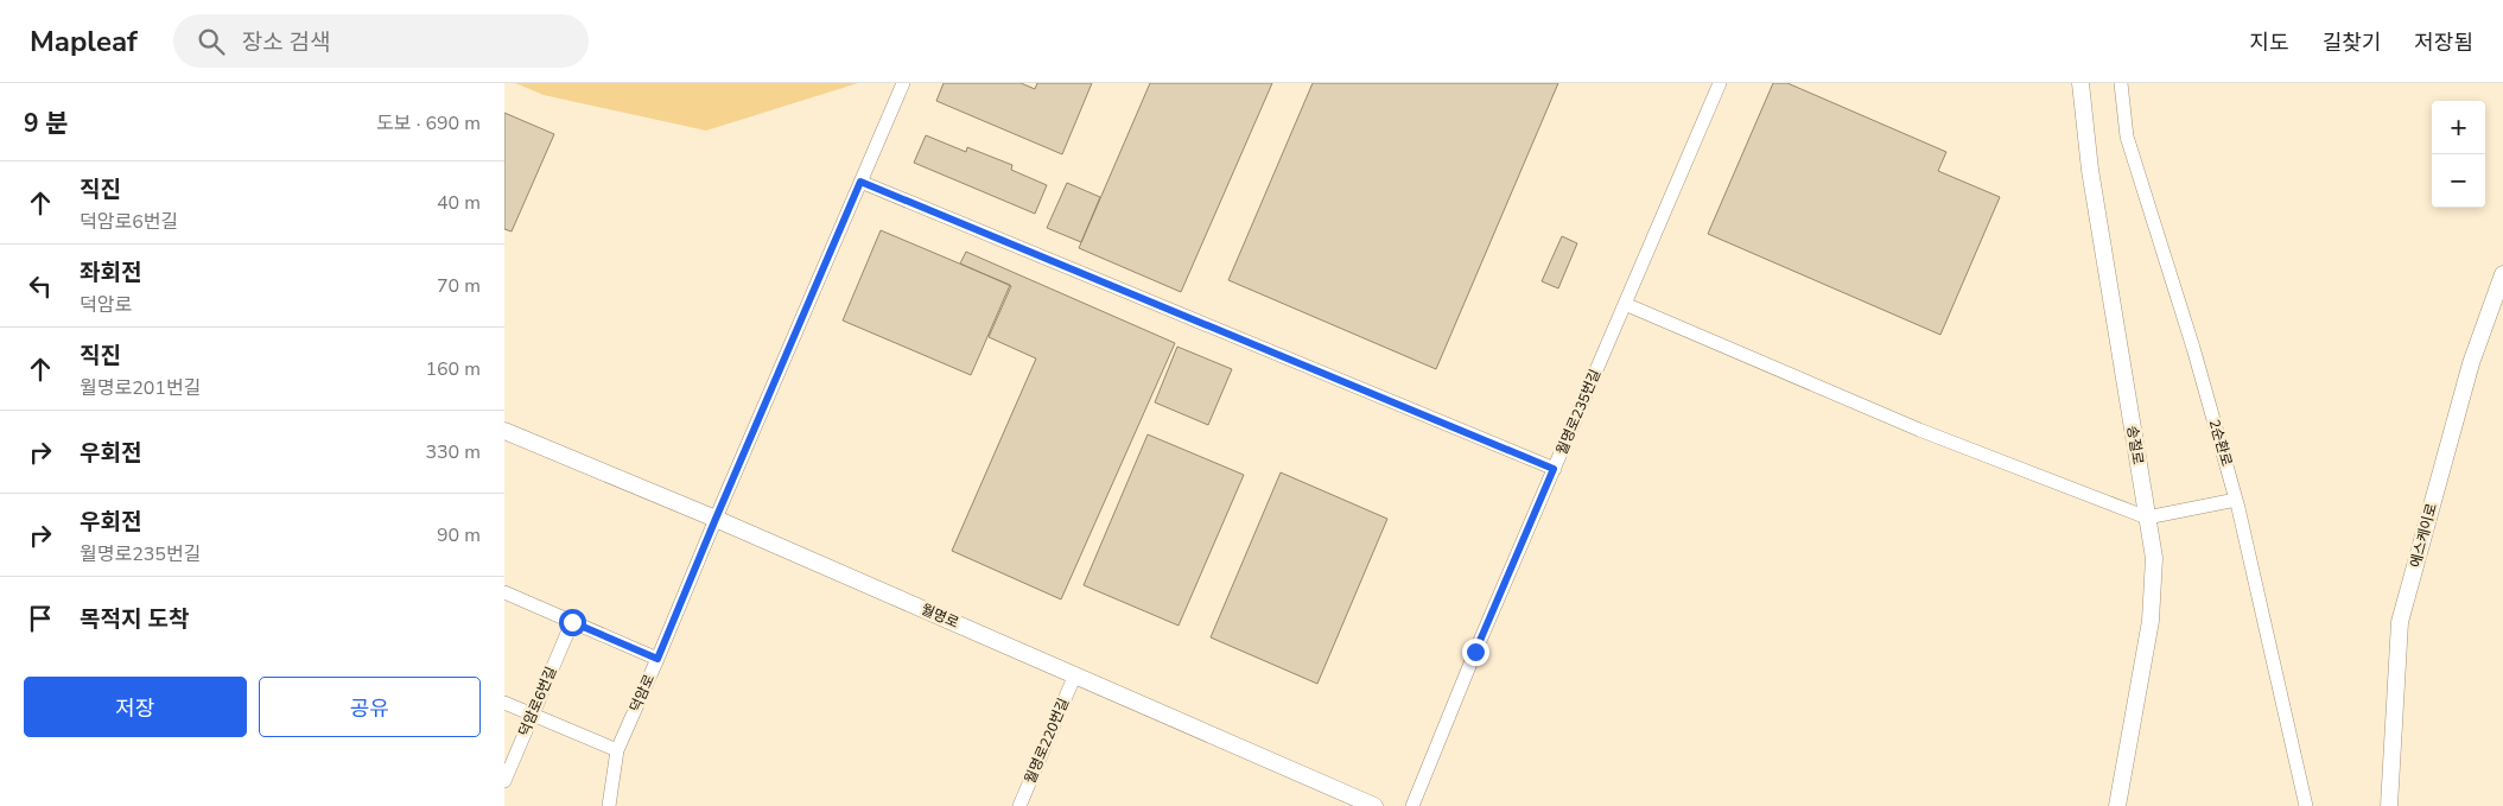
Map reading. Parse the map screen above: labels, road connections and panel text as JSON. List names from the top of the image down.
{
  "streets": {
    "street": [
      "월명로235번길",
      "2순환로",
      "송절로",
      "에스케이로",
      "월명로",
      "덕암로",
      "덕암로6번길",
      "월명로220번길"
    ]
  },
  "crossings": [
    ["월명로", "덕암로"],
    ["월명로", "월명로220번길"]
  ],
  "page": {
    "header": "Mapleaf",
    "search": "장소 검색",
    "nav": ["지도", "길찾기", "저장됨"],
    "heading": ["9 분", "도보 · 690 m"],
    "map_buttons": ["+", "−"],
    "list": [
      ["직진", "덕암로6번길", "40 m"],
      ["좌회전", "덕암로", "70 m"],
      ["직진", "월명로201번길", "160 m"],
      ["우회전", "330 m"],
      ["우회전", "월명로235번길", "90 m"],
      "목적지 도착"
    ],
    "buttons": ["저장", "공유"]
  }
}
